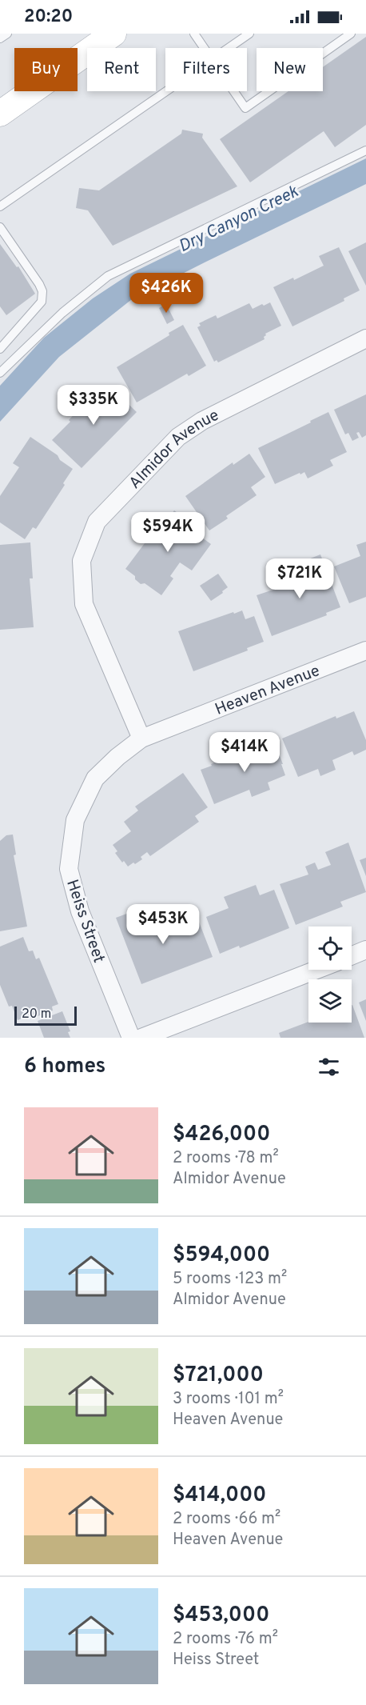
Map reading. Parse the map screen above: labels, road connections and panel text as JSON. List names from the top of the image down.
{
  "streets": {
    "street": ["Almidor Avenue", "Heaven Avenue", "Heiss Street"]
  },
  "crossings": [
    ["Almidor Avenue", "Heaven Avenue"],
    ["Almidor Avenue", "Heiss Street"],
    ["Heaven Avenue", "Heiss Street"]
  ],
  "water": ["Dry Canyon Creek"],
  "scale_bar": "20 m",
  "page": {
    "status": "20:20",
    "chip": [
      "Buy",
      "Rent",
      "Filters",
      "New"
    ],
    "price": [
      "$426K",
      "$335K",
      "$594K",
      "$721K",
      "$414K",
      "$453K"
    ],
    "scale": "20 m",
    "heading": "6 homes",
    "list": [
      {
        "name": "$426,000",
        "note": "2 rooms · 78 m² · Almidor Avenue"
      },
      {
        "name": "$594,000",
        "note": "5 rooms · 123 m² · Almidor Avenue"
      },
      {
        "name": "$721,000",
        "note": "3 rooms · 101 m² · Heaven Avenue"
      },
      {
        "name": "$414,000",
        "note": "2 rooms · 66 m² · Heaven Avenue"
      },
      {
        "name": "$453,000",
        "note": "2 rooms · 76 m² · Heiss Street"
      }
    ]
  }
}
